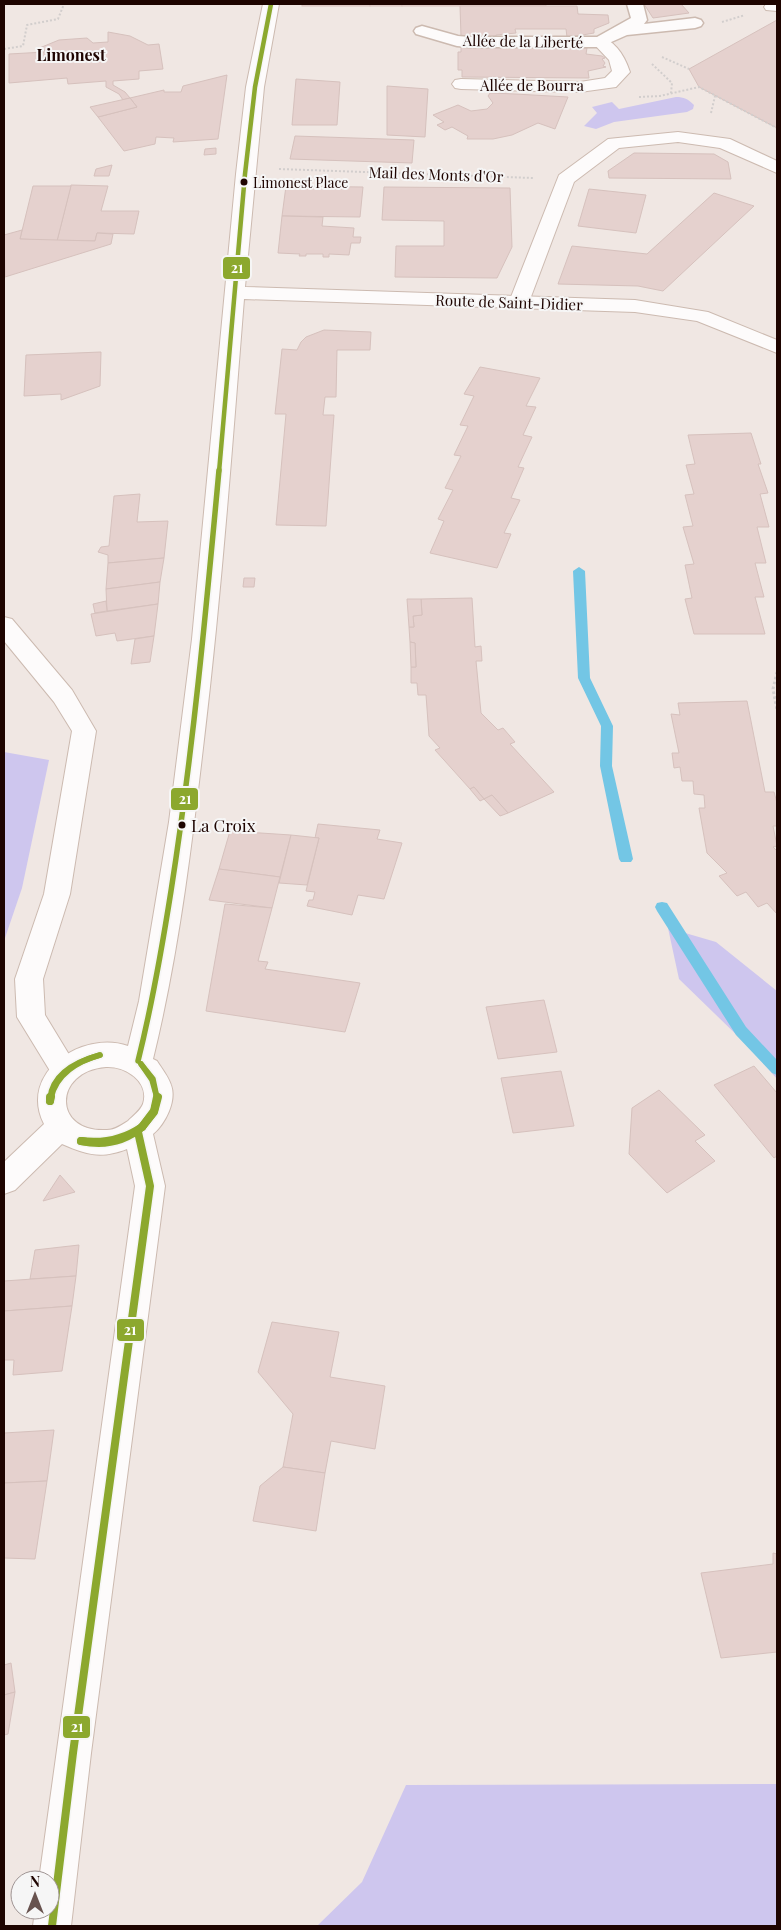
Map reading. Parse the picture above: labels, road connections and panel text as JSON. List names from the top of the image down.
{
  "streets": {
    "main road": ["Allée de Bourra", "Route de Saint-Didier"],
    "lane": ["Allée de la Liberté"],
    "path": ["Mail des Monts d'Or"]
  },
  "crossings": [
    ["Allée de la Liberté", "Allée de Bourra"]
  ],
  "districts": ["Limonest"],
  "places": ["Limonest Place", "La Croix"],
  "lines": ["transit line 21"],
  "north": "top"
}
